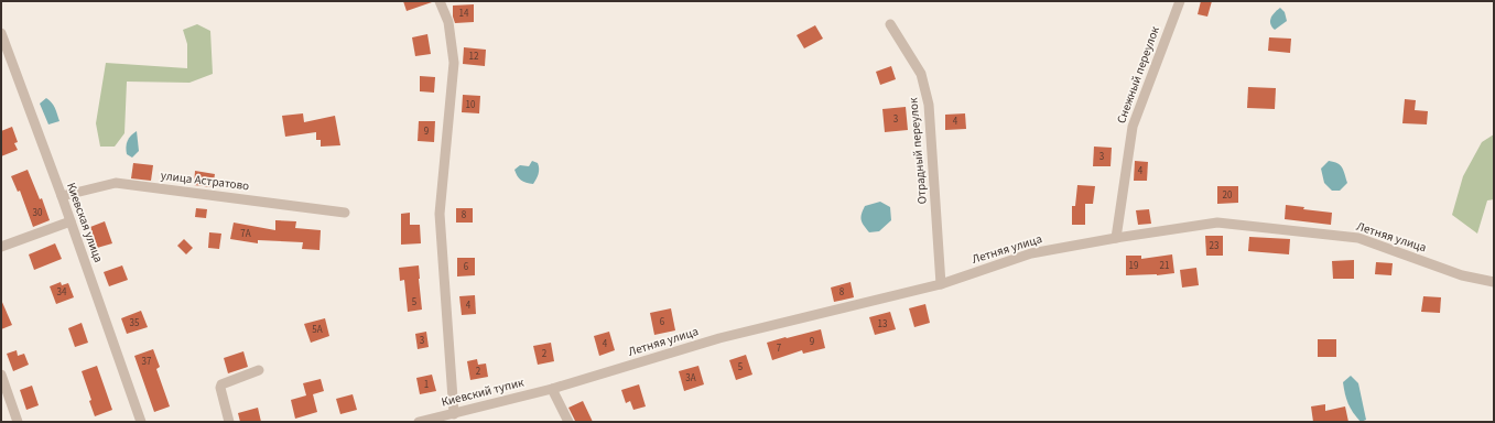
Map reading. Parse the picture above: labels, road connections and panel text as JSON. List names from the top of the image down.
{
  "streets": {
    "street": [
      "Снежный переулок",
      "Отрадный переулок",
      "улица Астратово",
      "Киевская улица",
      "Летняя улица",
      "Киевский тупик"
    ]
  },
  "crossings": [
    ["Снежный переулок", "Летняя улица"],
    ["Отрадный переулок", "Летняя улица"],
    ["улица Астратово", "Киевская улица"],
    ["Летняя улица", "Киевский тупик"]
  ],
  "house_numbers": [
    "14",
    "12",
    "10",
    "3",
    "4",
    "9",
    "3",
    "4",
    "20",
    "30",
    "8",
    "7А",
    "23",
    "19",
    "21",
    "6",
    "34",
    "8",
    "5",
    "4",
    "6",
    "35",
    "13",
    "5А",
    "3",
    "9",
    "4",
    "7",
    "2",
    "37",
    "5",
    "2",
    "3А",
    "1"
  ]
}
